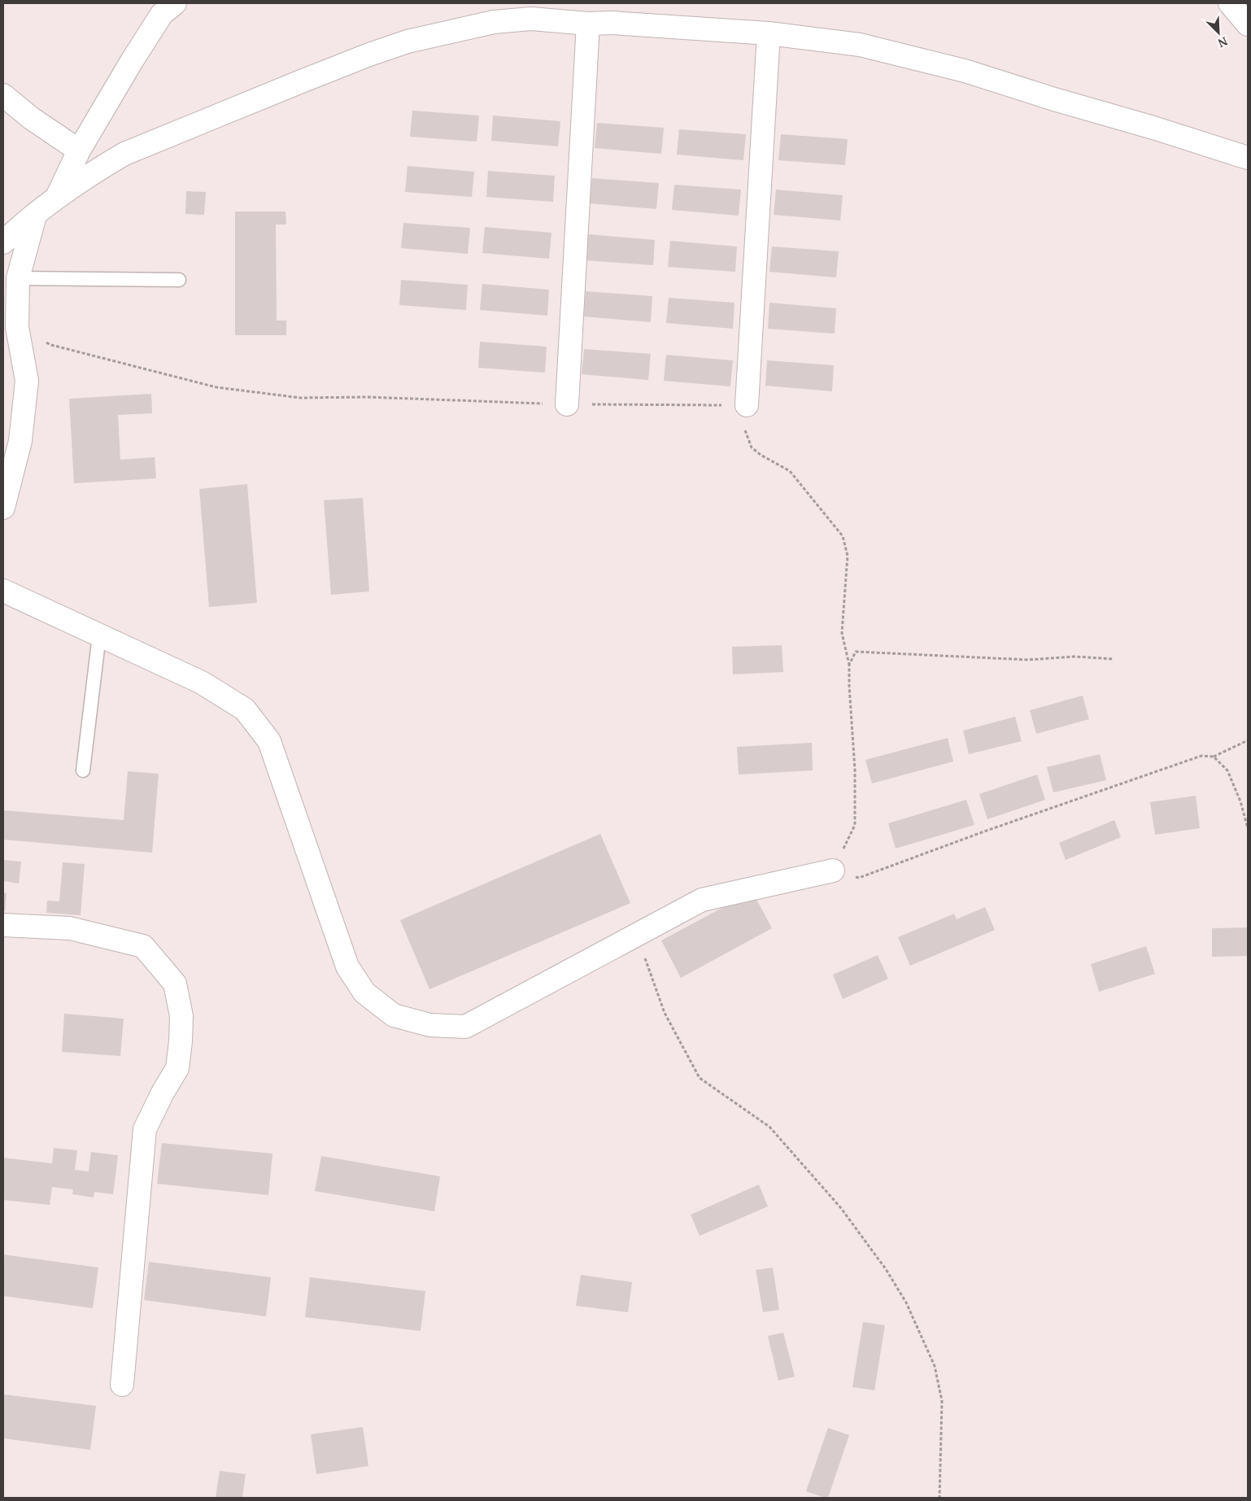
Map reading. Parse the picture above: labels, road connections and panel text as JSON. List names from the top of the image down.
{
  "north": "bottom right"
}
